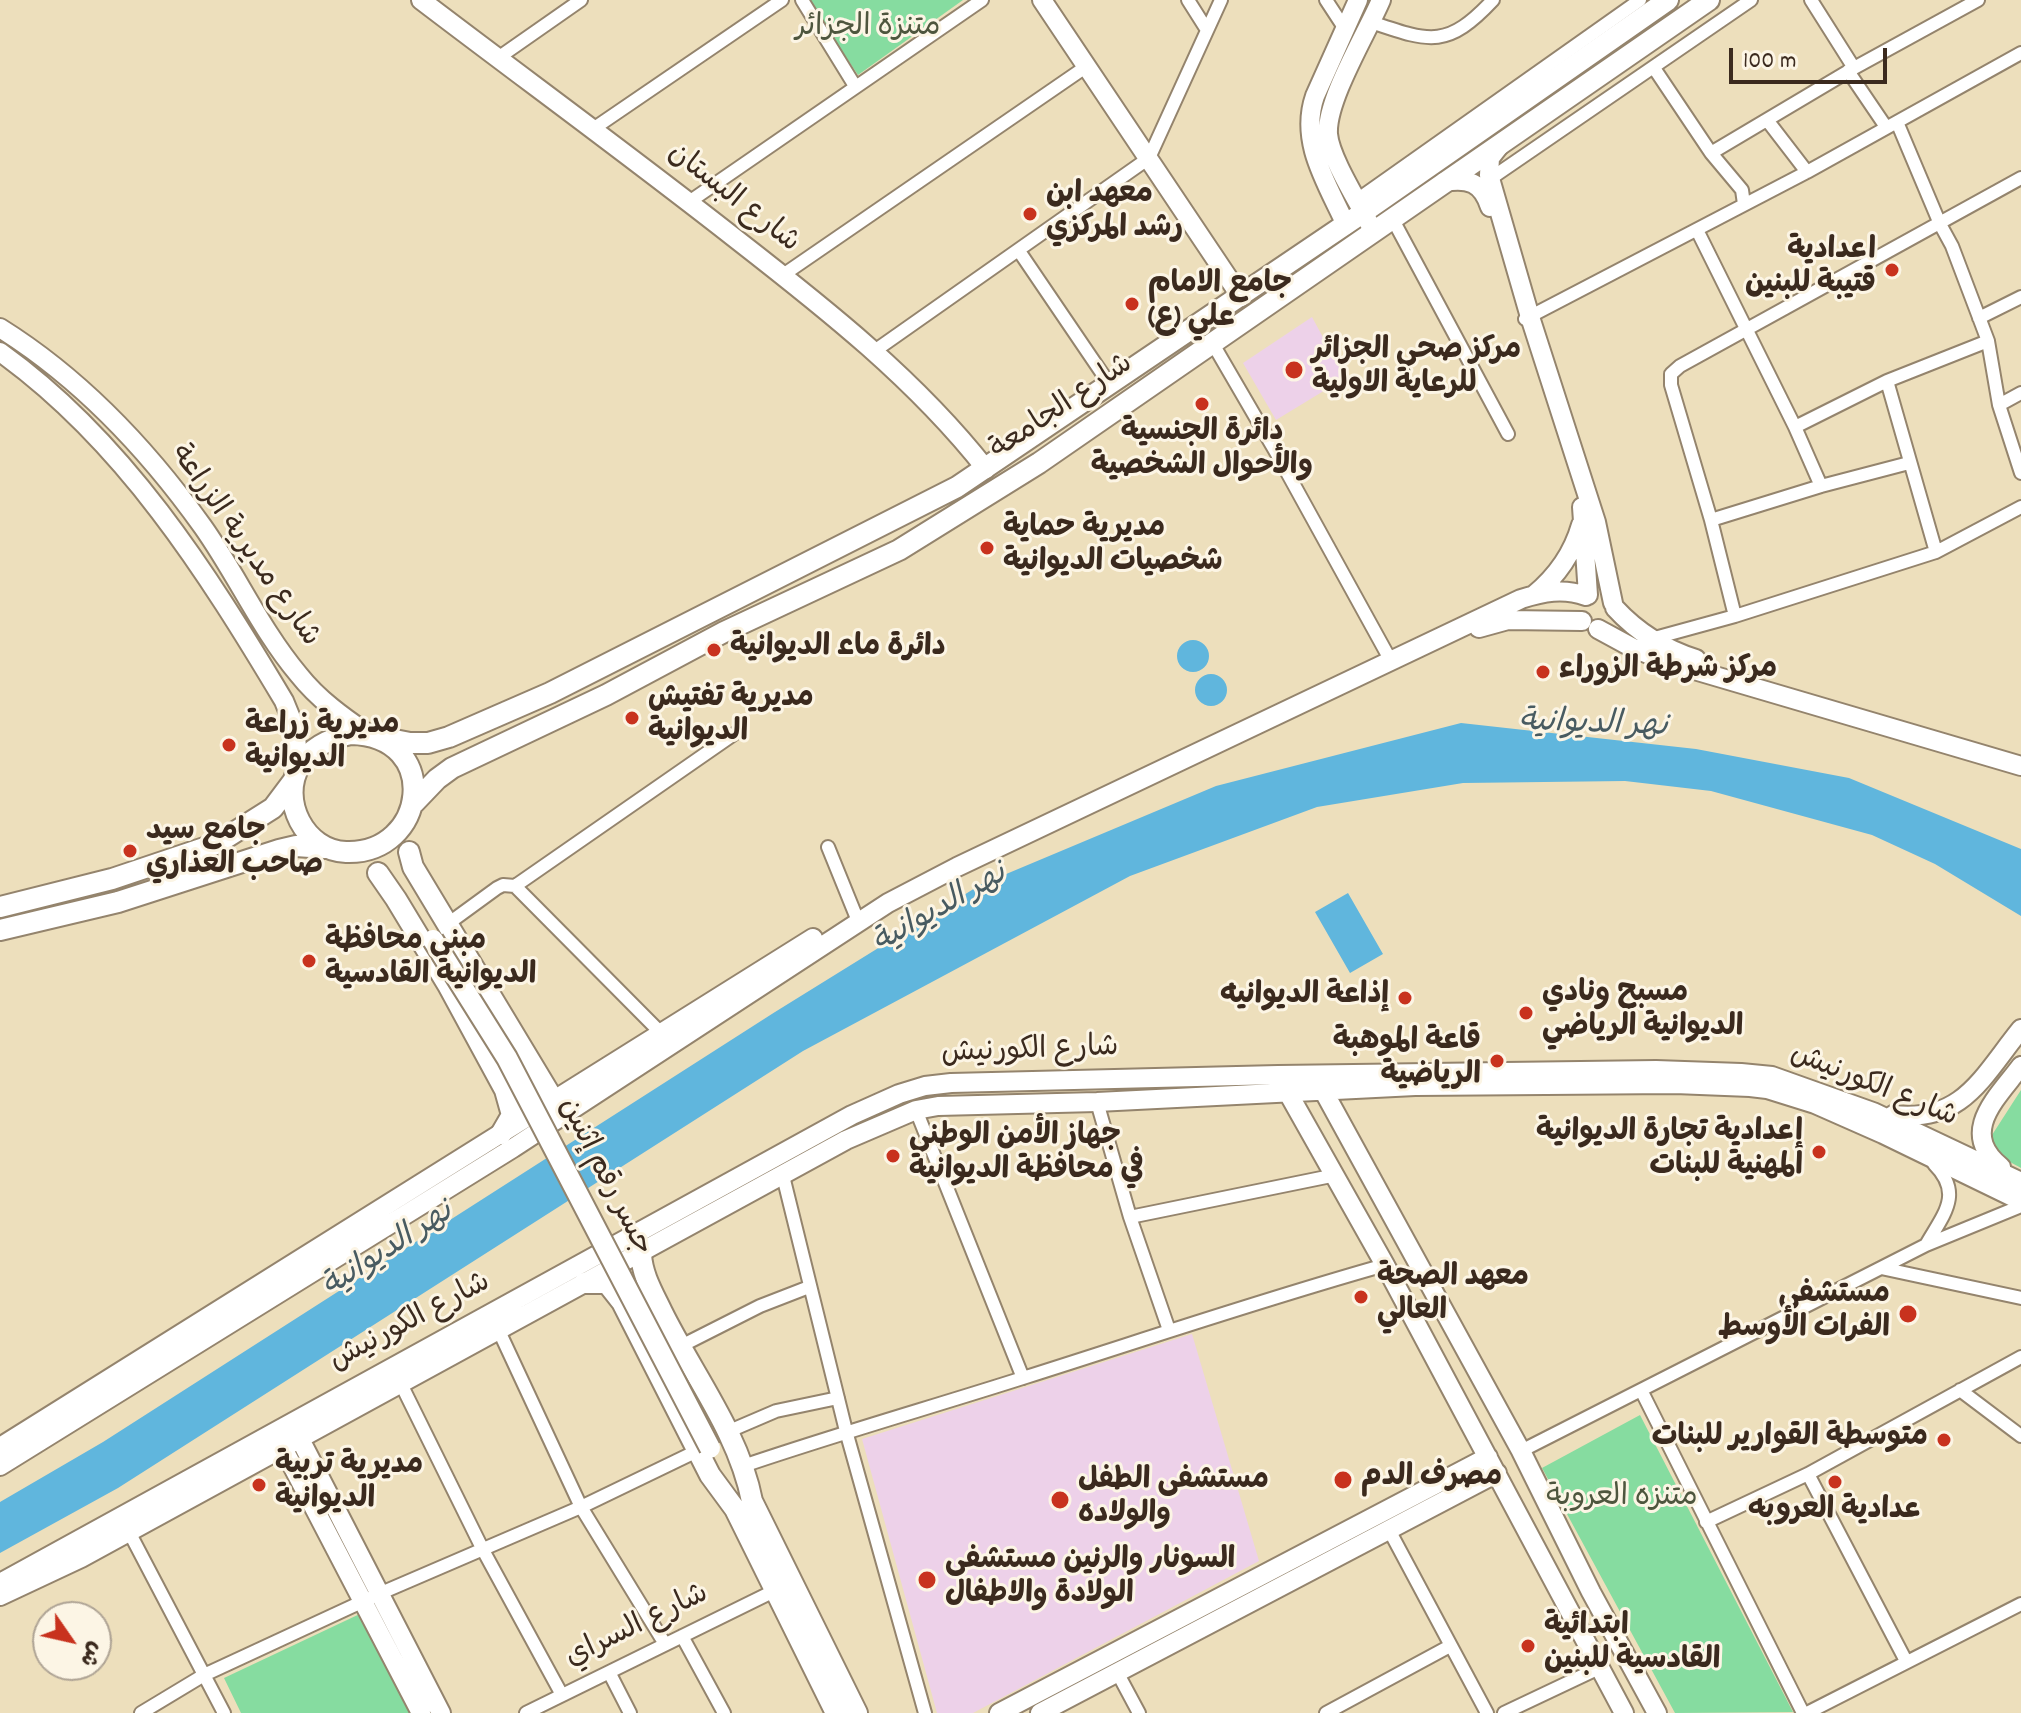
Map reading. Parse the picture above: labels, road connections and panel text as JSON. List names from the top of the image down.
{
  "streets": {
    "main road": [
      "شارع البستان",
      "شارع الجامعة",
      "شارع مديرية الزراعة",
      "شارع الكورنيش",
      "جسر رقم إثنين"
    ],
    "street": ["شارع السراي"]
  },
  "crossings": [
    ["شارع البستان", "شارع الجامعة"],
    ["شارع الجامعة", "شارع مديرية الزراعة"]
  ],
  "water": ["نهر الديوانية"],
  "parks": ["متنزة الجزائر", "متنزه العروبة"],
  "places": [
    "معهد ابن رشد المركزي",
    "اعدادية قتيبة للبنين",
    "جامع الامام علي (ع)",
    "مركز صحي الجزائر للرعاية الاولية",
    "دائرة الجنسية والأحوال الشخصية",
    "مديرية حماية شخصيات الديوانية",
    "دائرة ماء الديوانية",
    "مركز شرطة الزوراء",
    "مديرية تفتيش الديوانية",
    "مديرية زراعة الديوانية",
    "جامع سيد صاحب العذاري",
    "مبنى محافظة الديوانية القادسية",
    "إذاعة الديوانيه",
    "مسبح ونادي الديوانية الرياضي",
    "قاعة الموهبة الرياضية",
    "إعدادية تجارة الديوانية المهنية للبنات",
    "جهاز الأمن الوطني في محافظة الديوانية",
    "معهد الصحة العالي",
    "مستشفى الفرات الأوسط",
    "متوسطة القوارير للبنات",
    "مصرف الدم",
    "عدادية العروبه",
    "مديرية تربية الديوانية",
    "مستشفى الطفل والولاده",
    "السونار والرنين مستشفى الولادة والاطفال",
    "ابتدائية القادسية للبنين"
  ],
  "scale_bar": "100 m",
  "north": "bottom right"
}
